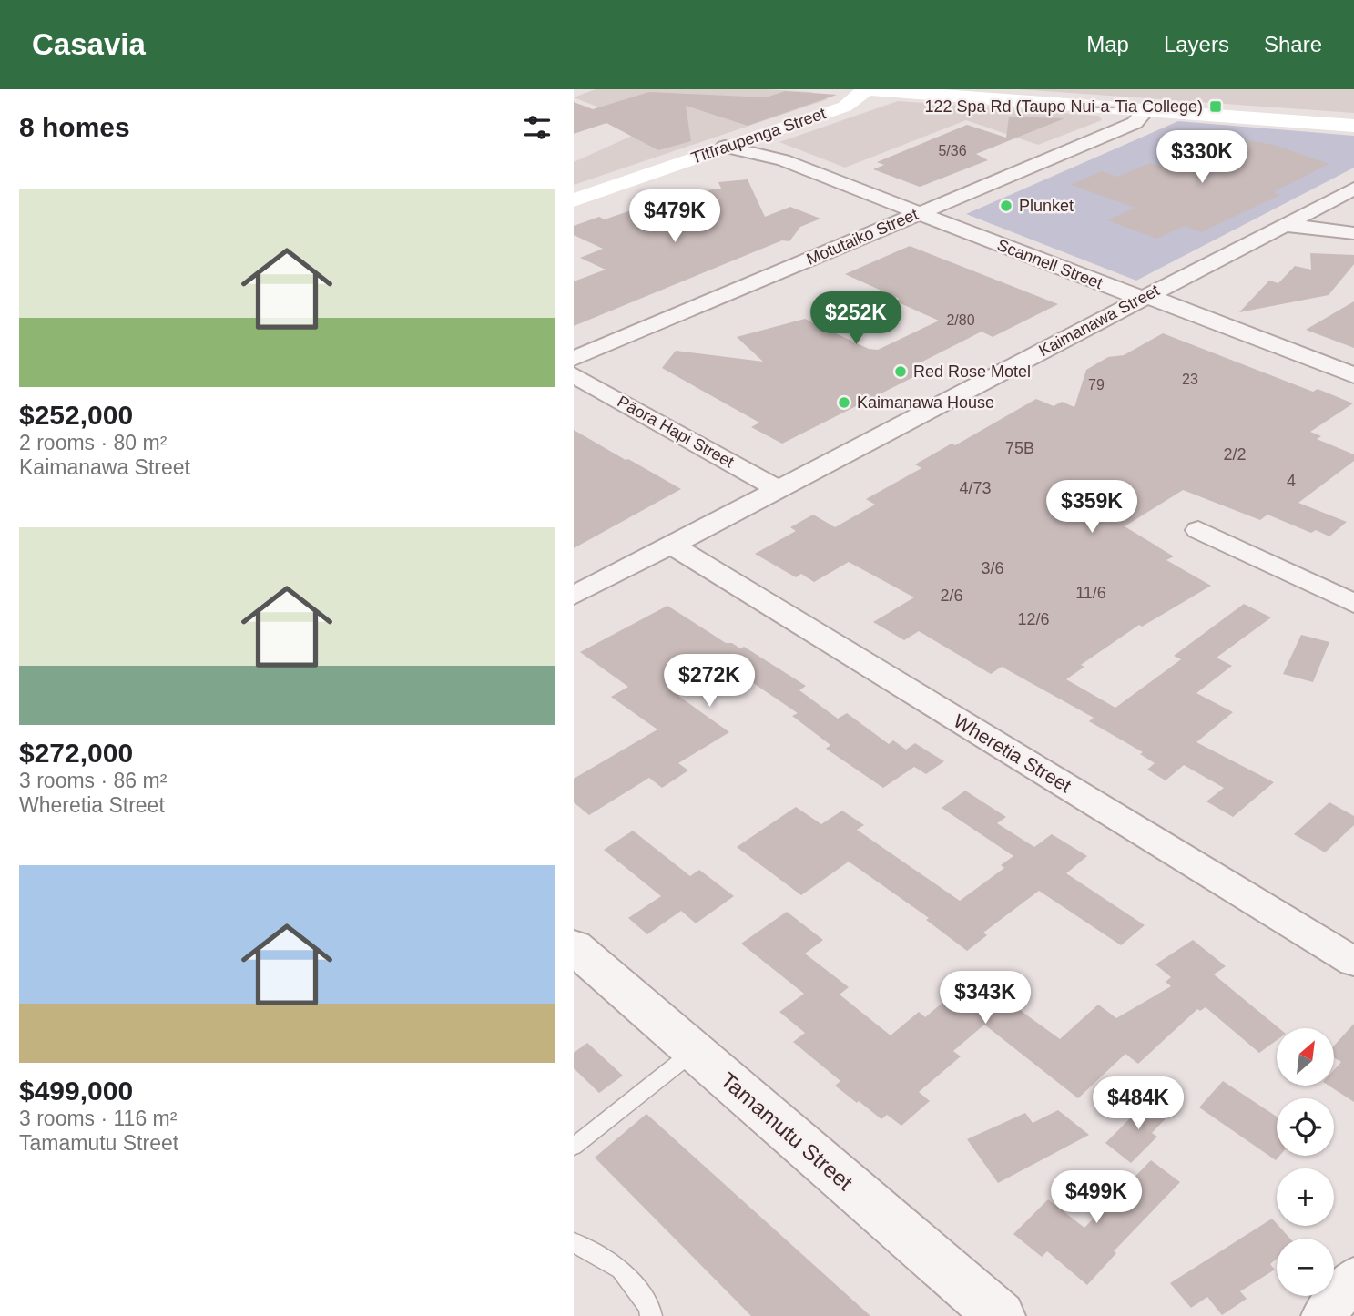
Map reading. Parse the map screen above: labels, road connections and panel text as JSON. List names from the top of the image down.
{
  "streets": {
    "main road": ["Tītīraupenga Street"],
    "street": [
      "Motutaiko Street",
      "Scannell Street",
      "Kaimanawa Street",
      "Pāora Hapi Street",
      "Wheretia Street",
      "Tamamutu Street"
    ]
  },
  "crossings": [
    ["Tītīraupenga Street", "Scannell Street"],
    ["Motutaiko Street", "Scannell Street"],
    ["Scannell Street", "Kaimanawa Street"],
    ["Kaimanawa Street", "Pāora Hapi Street"],
    ["Kaimanawa Street", "Wheretia Street"]
  ],
  "places": {
    "transit": ["122 Spa Rd (Taupo Nui-a-Tia College)"],
    "other": ["Plunket", "Red Rose Motel", "Kaimanawa House"]
  },
  "house_numbers": [
    "5/36",
    "2/80",
    "23",
    "79",
    "75B",
    "2/2",
    "4",
    "4/73",
    "3/6",
    "11/6",
    "2/6",
    "12/6"
  ],
  "north": "top right",
  "page": {
    "header": "Casavia",
    "nav": ["Map", "Layers", "Share"],
    "heading": "8 homes",
    "price": [
      "$330K",
      "$479K",
      "$252K",
      "$359K",
      "$272K",
      "$343K",
      "$484K",
      "$499K"
    ],
    "list": [
      {
        "name": "$252,000",
        "note": "2 rooms · 80 m² · Kaimanawa Street"
      },
      {
        "name": "$272,000",
        "note": "3 rooms · 86 m² · Wheretia Street"
      },
      {
        "name": "$499,000",
        "note": "3 rooms · 116 m² · Tamamutu Street"
      }
    ],
    "map_buttons": ["+", "−"]
  }
}
